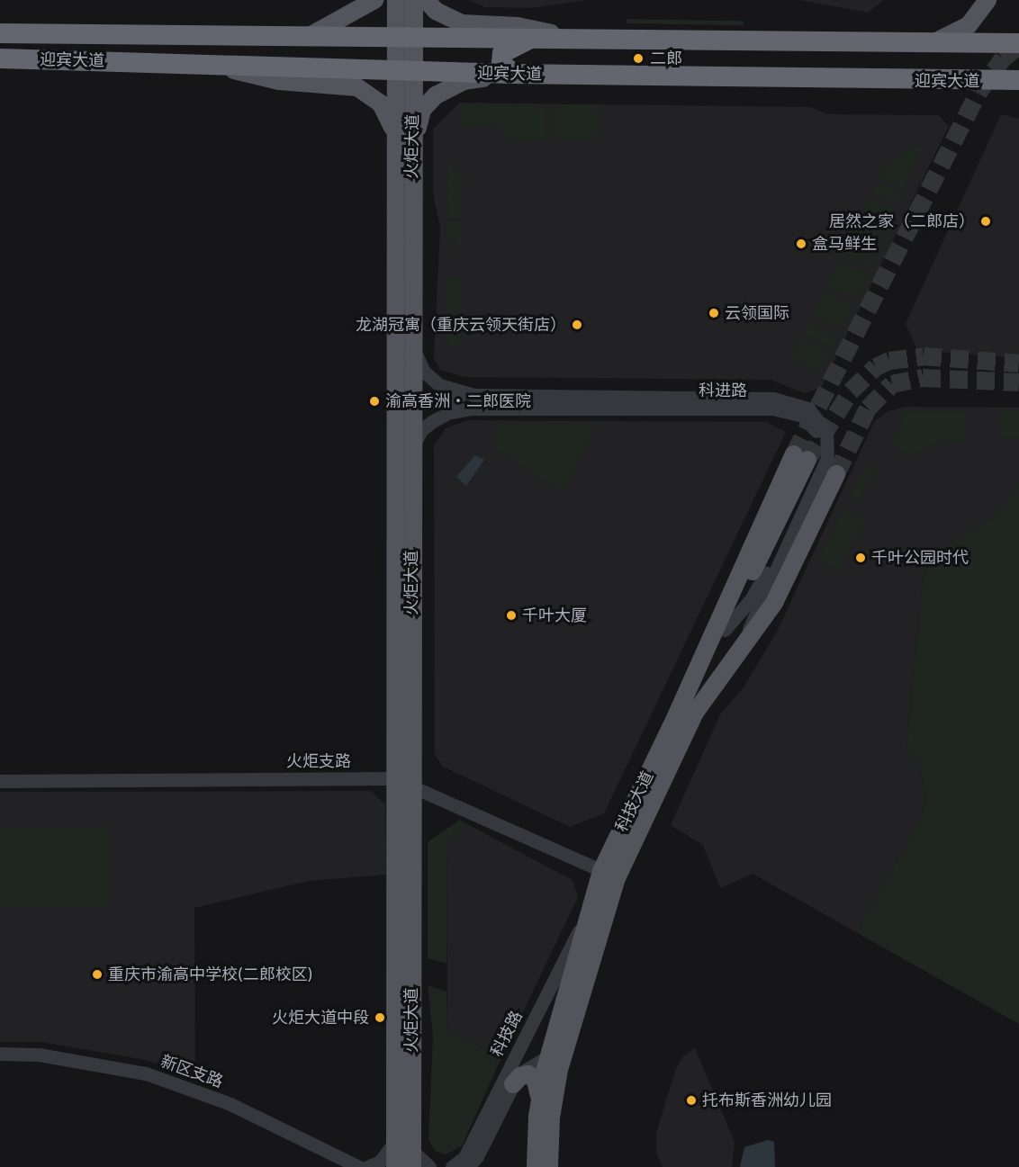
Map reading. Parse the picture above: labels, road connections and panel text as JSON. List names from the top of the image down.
{
  "streets": {
    "highway": ["迎宾大道"],
    "main road": ["火炬大道", "科技大道"],
    "street": [
      "科进路",
      "火炬支路",
      "科技路",
      "新区支路"
    ]
  },
  "crossings": [
    ["迎宾大道", "火炬大道"],
    ["火炬大道", "科进路"],
    ["火炬大道", "火炬支路"],
    ["科进路", "科技大道"],
    ["火炬支路", "科技大道"],
    ["科技大道", "科技路"]
  ],
  "places": [
    "二郎",
    "居然之家（二郎店）",
    "盒马鲜生",
    "云领国际",
    "龙湖冠寓（重庆云领天街店）",
    "渝高香洲‧二郎医院",
    "千叶公园时代",
    "千叶大厦",
    "重庆市渝高中学校(二郎校区)",
    "火炬大道中段",
    "托布斯香洲幼儿园"
  ]
}
